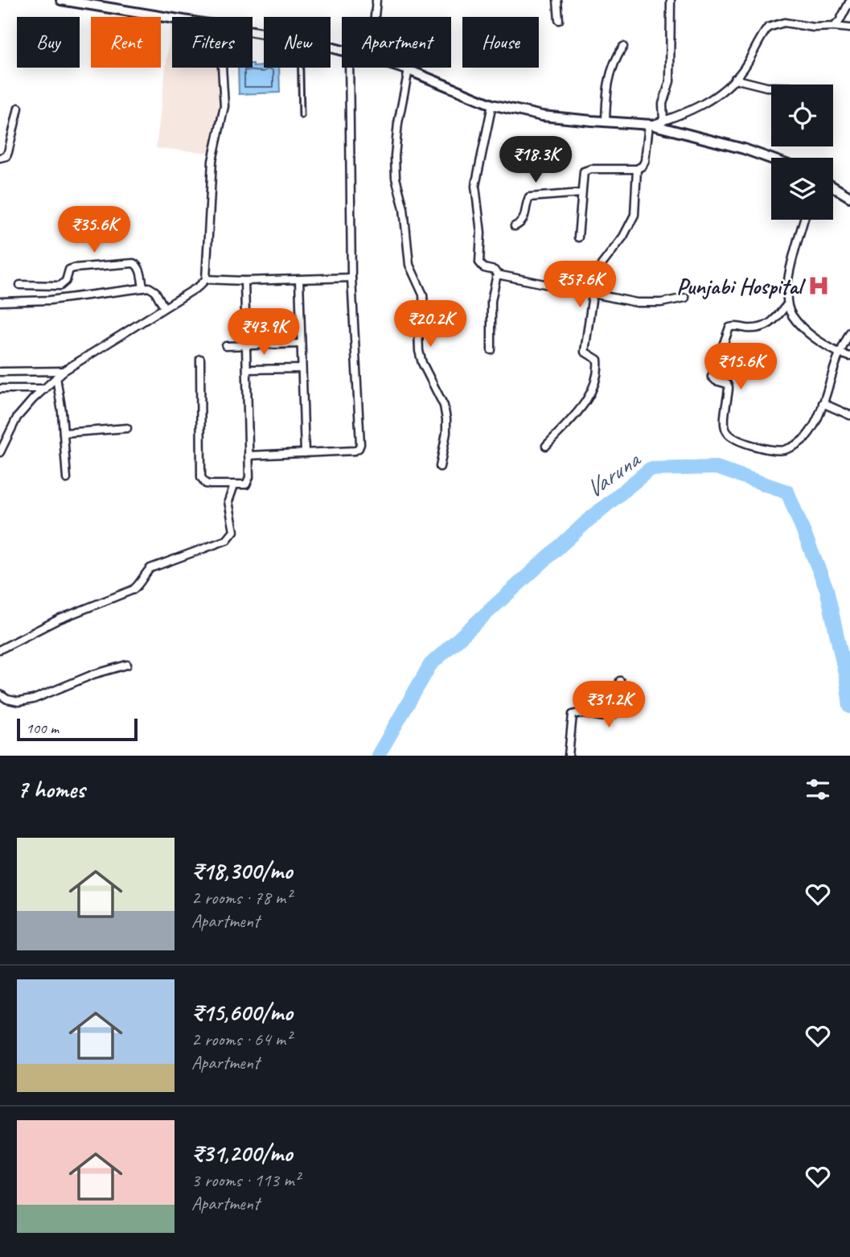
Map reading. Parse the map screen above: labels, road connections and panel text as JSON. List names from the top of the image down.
{
  "water": ["Varuna"],
  "places": {
    "hospital": ["Punjabi Hospital"]
  },
  "scale_bar": "100 m",
  "page": {
    "chip": [
      "Buy",
      "Rent",
      "Filters",
      "New",
      "Apartment",
      "House"
    ],
    "price": [
      "₹18.3K",
      "₹35.6K",
      "₹57.6K",
      "₹20.2K",
      "₹43.9K",
      "₹15.6K",
      "₹31.2K"
    ],
    "scale": "100 m",
    "heading": "7 homes",
    "list": [
      {
        "name": "₹18,300/mo",
        "note": "2 rooms · 78 m² · Apartment"
      },
      {
        "name": "₹15,600/mo",
        "note": "2 rooms · 64 m² · Apartment"
      },
      {
        "name": "₹31,200/mo",
        "note": "3 rooms · 113 m² · Apartment"
      }
    ]
  }
}
